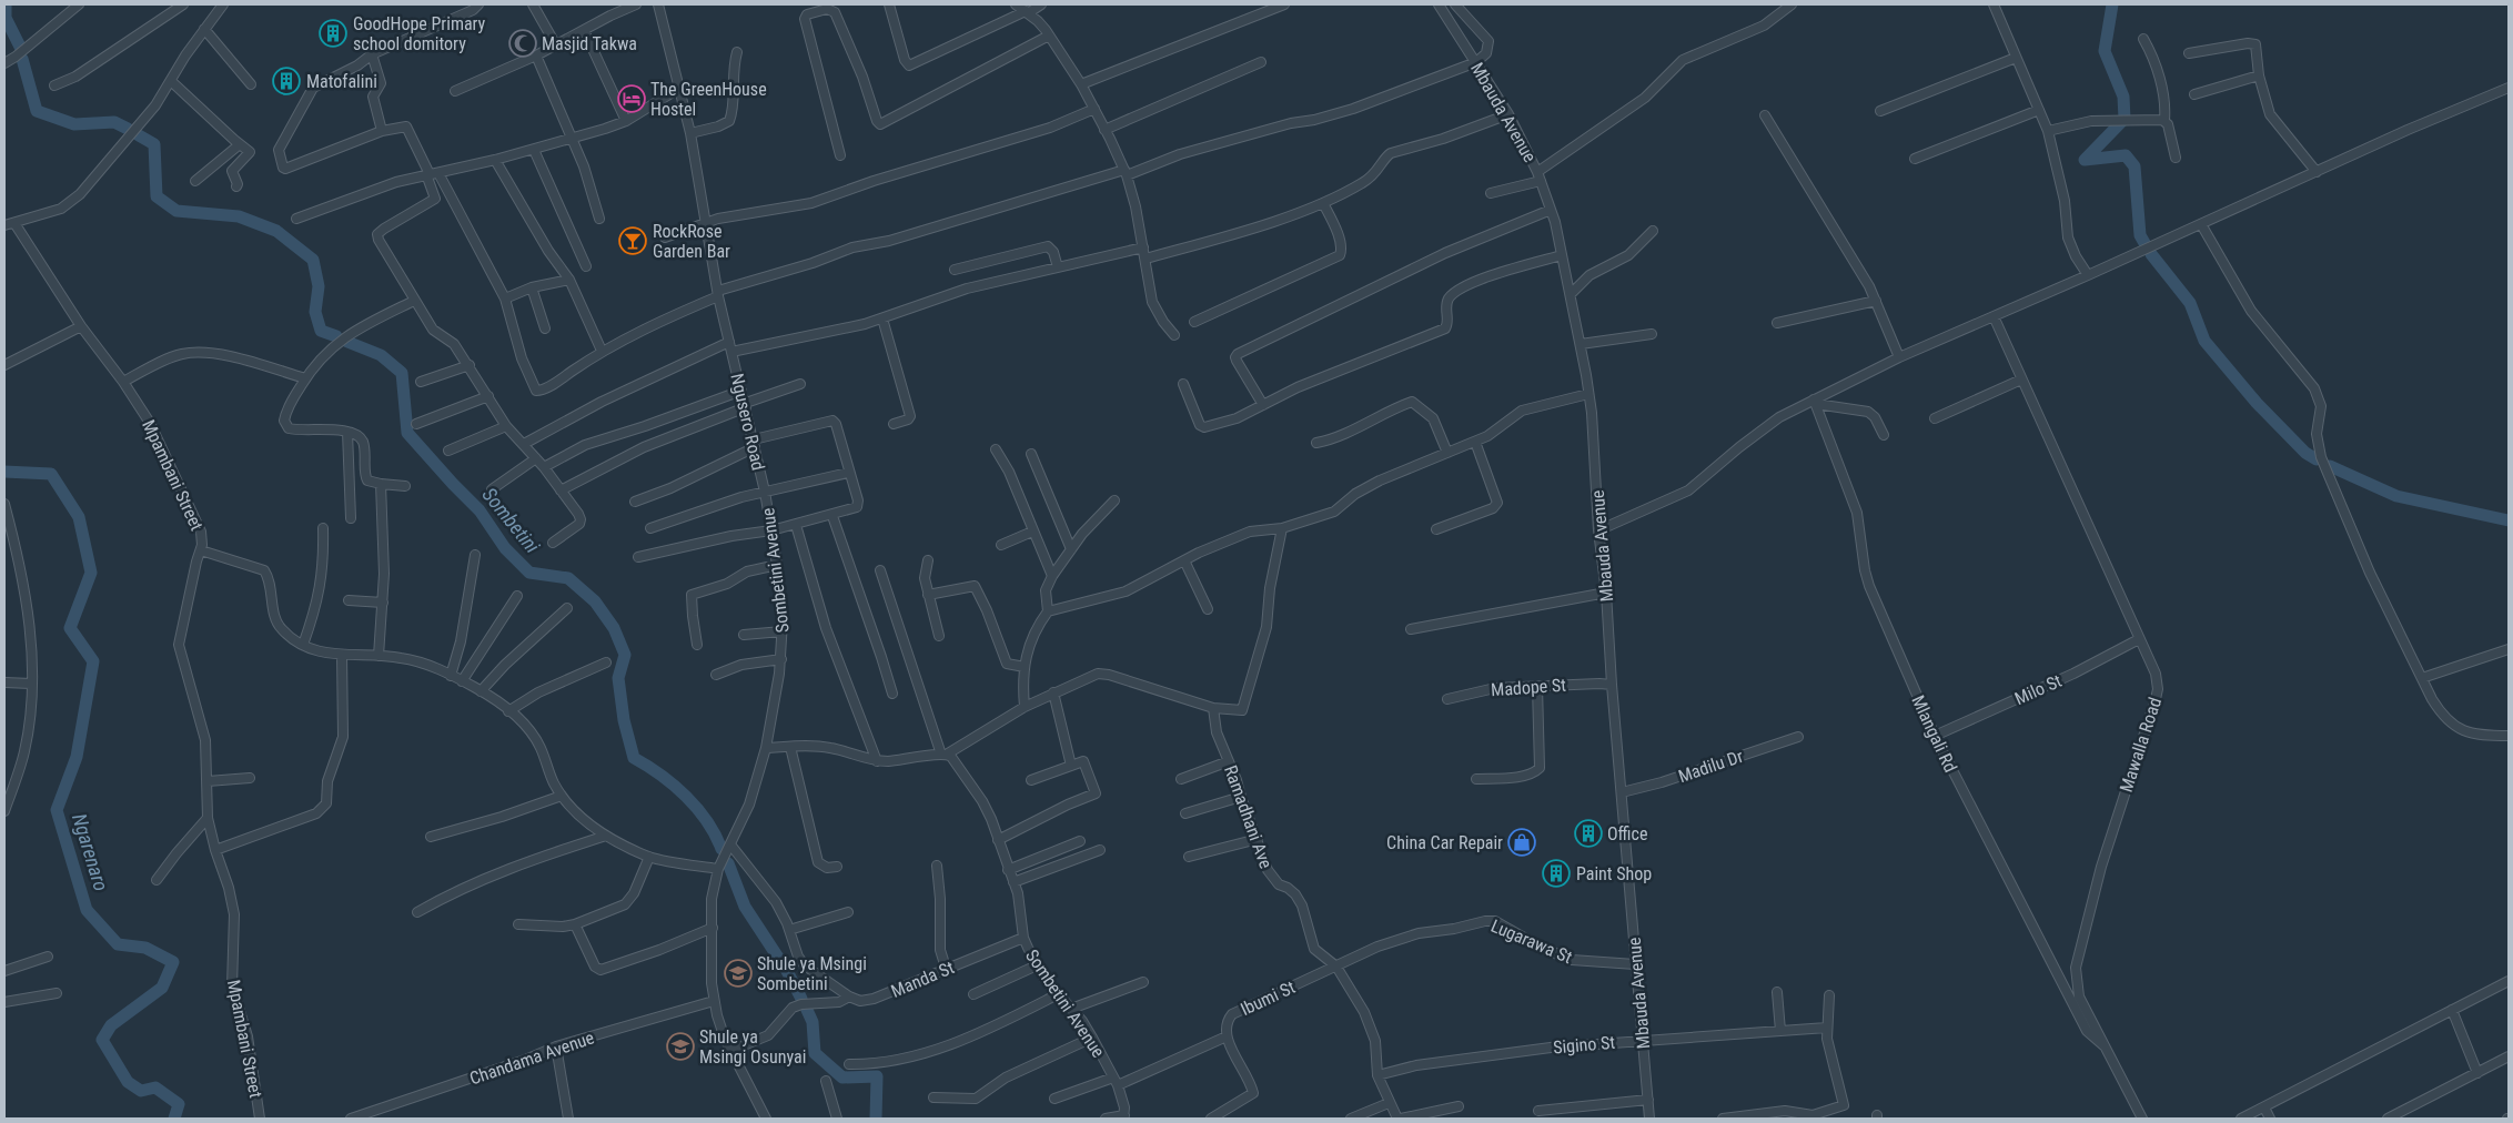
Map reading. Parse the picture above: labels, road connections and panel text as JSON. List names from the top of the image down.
{
  "streets": {
    "street": [
      "Mbauda Avenue",
      "Ngusero Road",
      "Mpambani Street",
      "Sombetini Avenue",
      "Madope St",
      "Milo St",
      "Mlangali Rd",
      "Mawalla Road",
      "Madilu Dr",
      "Ramadhani Ave",
      "Lugarawa St",
      "Manda St",
      "Ibumi St",
      "Sigino St",
      "Chandama Avenue"
    ]
  },
  "crossings": [
    ["Mbauda Avenue", "Madope St"],
    ["Mbauda Avenue", "Madilu Dr"],
    ["Mbauda Avenue", "Lugarawa St"],
    ["Mbauda Avenue", "Sigino St"],
    ["Ngusero Road", "Sombetini Avenue"],
    ["Sombetini Avenue", "Manda St"],
    ["Sombetini Avenue", "Chandama Avenue"],
    ["Milo St", "Mlangali Rd"],
    ["Milo St", "Mawalla Road"],
    ["Mlangali Rd", "Mawalla Road"],
    ["Ramadhani Ave", "Lugarawa St"],
    ["Ramadhani Ave", "Ibumi St"],
    ["Ramadhani Ave", "Sigino St"],
    ["Lugarawa St", "Ibumi St"]
  ],
  "water": ["Sombetini", "Ngarenaro"],
  "places": {
    "building": [
      "GoodHope Primary school domitory",
      "Matofalini",
      "Office",
      "Paint Shop"
    ],
    "mosque": ["Masjid Takwa"],
    "hotel": ["The GreenHouse Hostel"],
    "bar": ["RockRose Garden Bar"],
    "shop": ["China Car Repair"],
    "school or university": ["Shule ya Msingi Sombetini", "Shule ya Msingi Osunyai"]
  }
}
